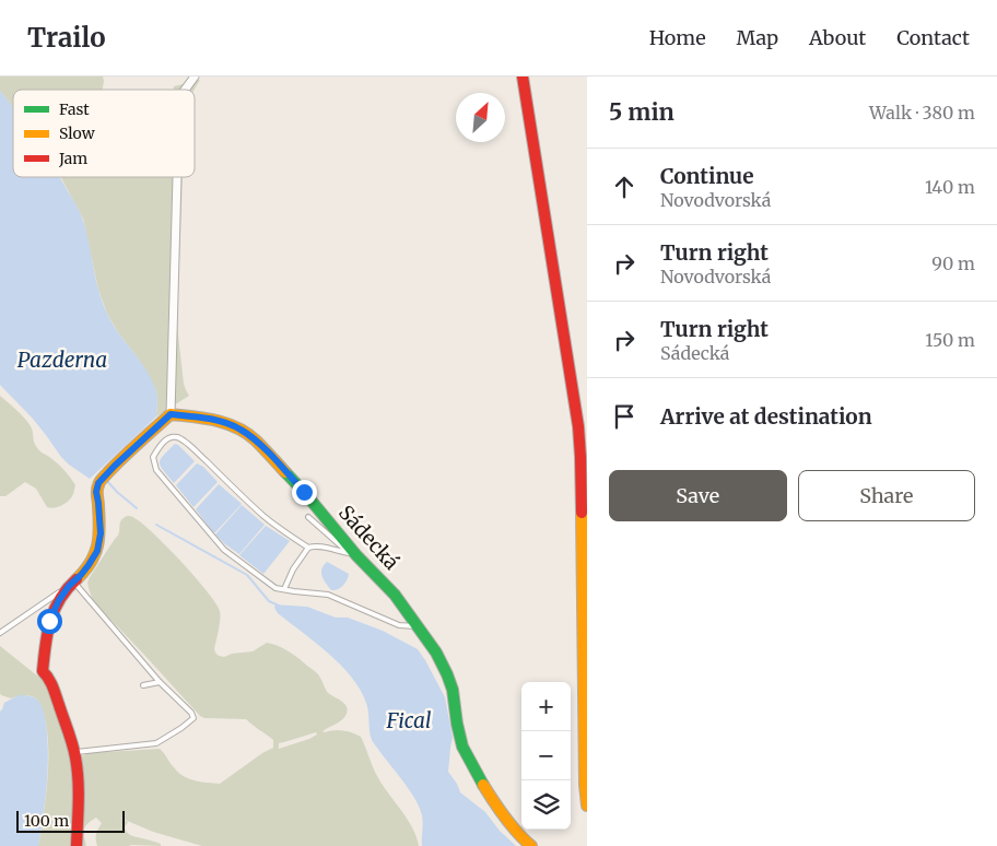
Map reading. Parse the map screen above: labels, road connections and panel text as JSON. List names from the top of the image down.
{
  "streets": {
    "street": ["Sádecká"]
  },
  "water": ["Pazderna", "Fical"],
  "legend": ["Fast", "Slow", "Jam"],
  "scale_bar": "100 m",
  "north": "top right",
  "page": {
    "header": "Trailo",
    "nav": [
      "Home",
      "Map",
      "About",
      "Contact"
    ],
    "heading": ["5 min", "Walk · 380 m"],
    "list": [
      ["Continue", "Novodvorská", "140 m"],
      ["Turn right", "Novodvorská", "90 m"],
      ["Turn right", "Sádecká", "150 m"],
      "Arrive at destination"
    ],
    "buttons": ["Save", "Share"],
    "map_buttons": ["+", "−"],
    "scale": "100 m"
  }
}
